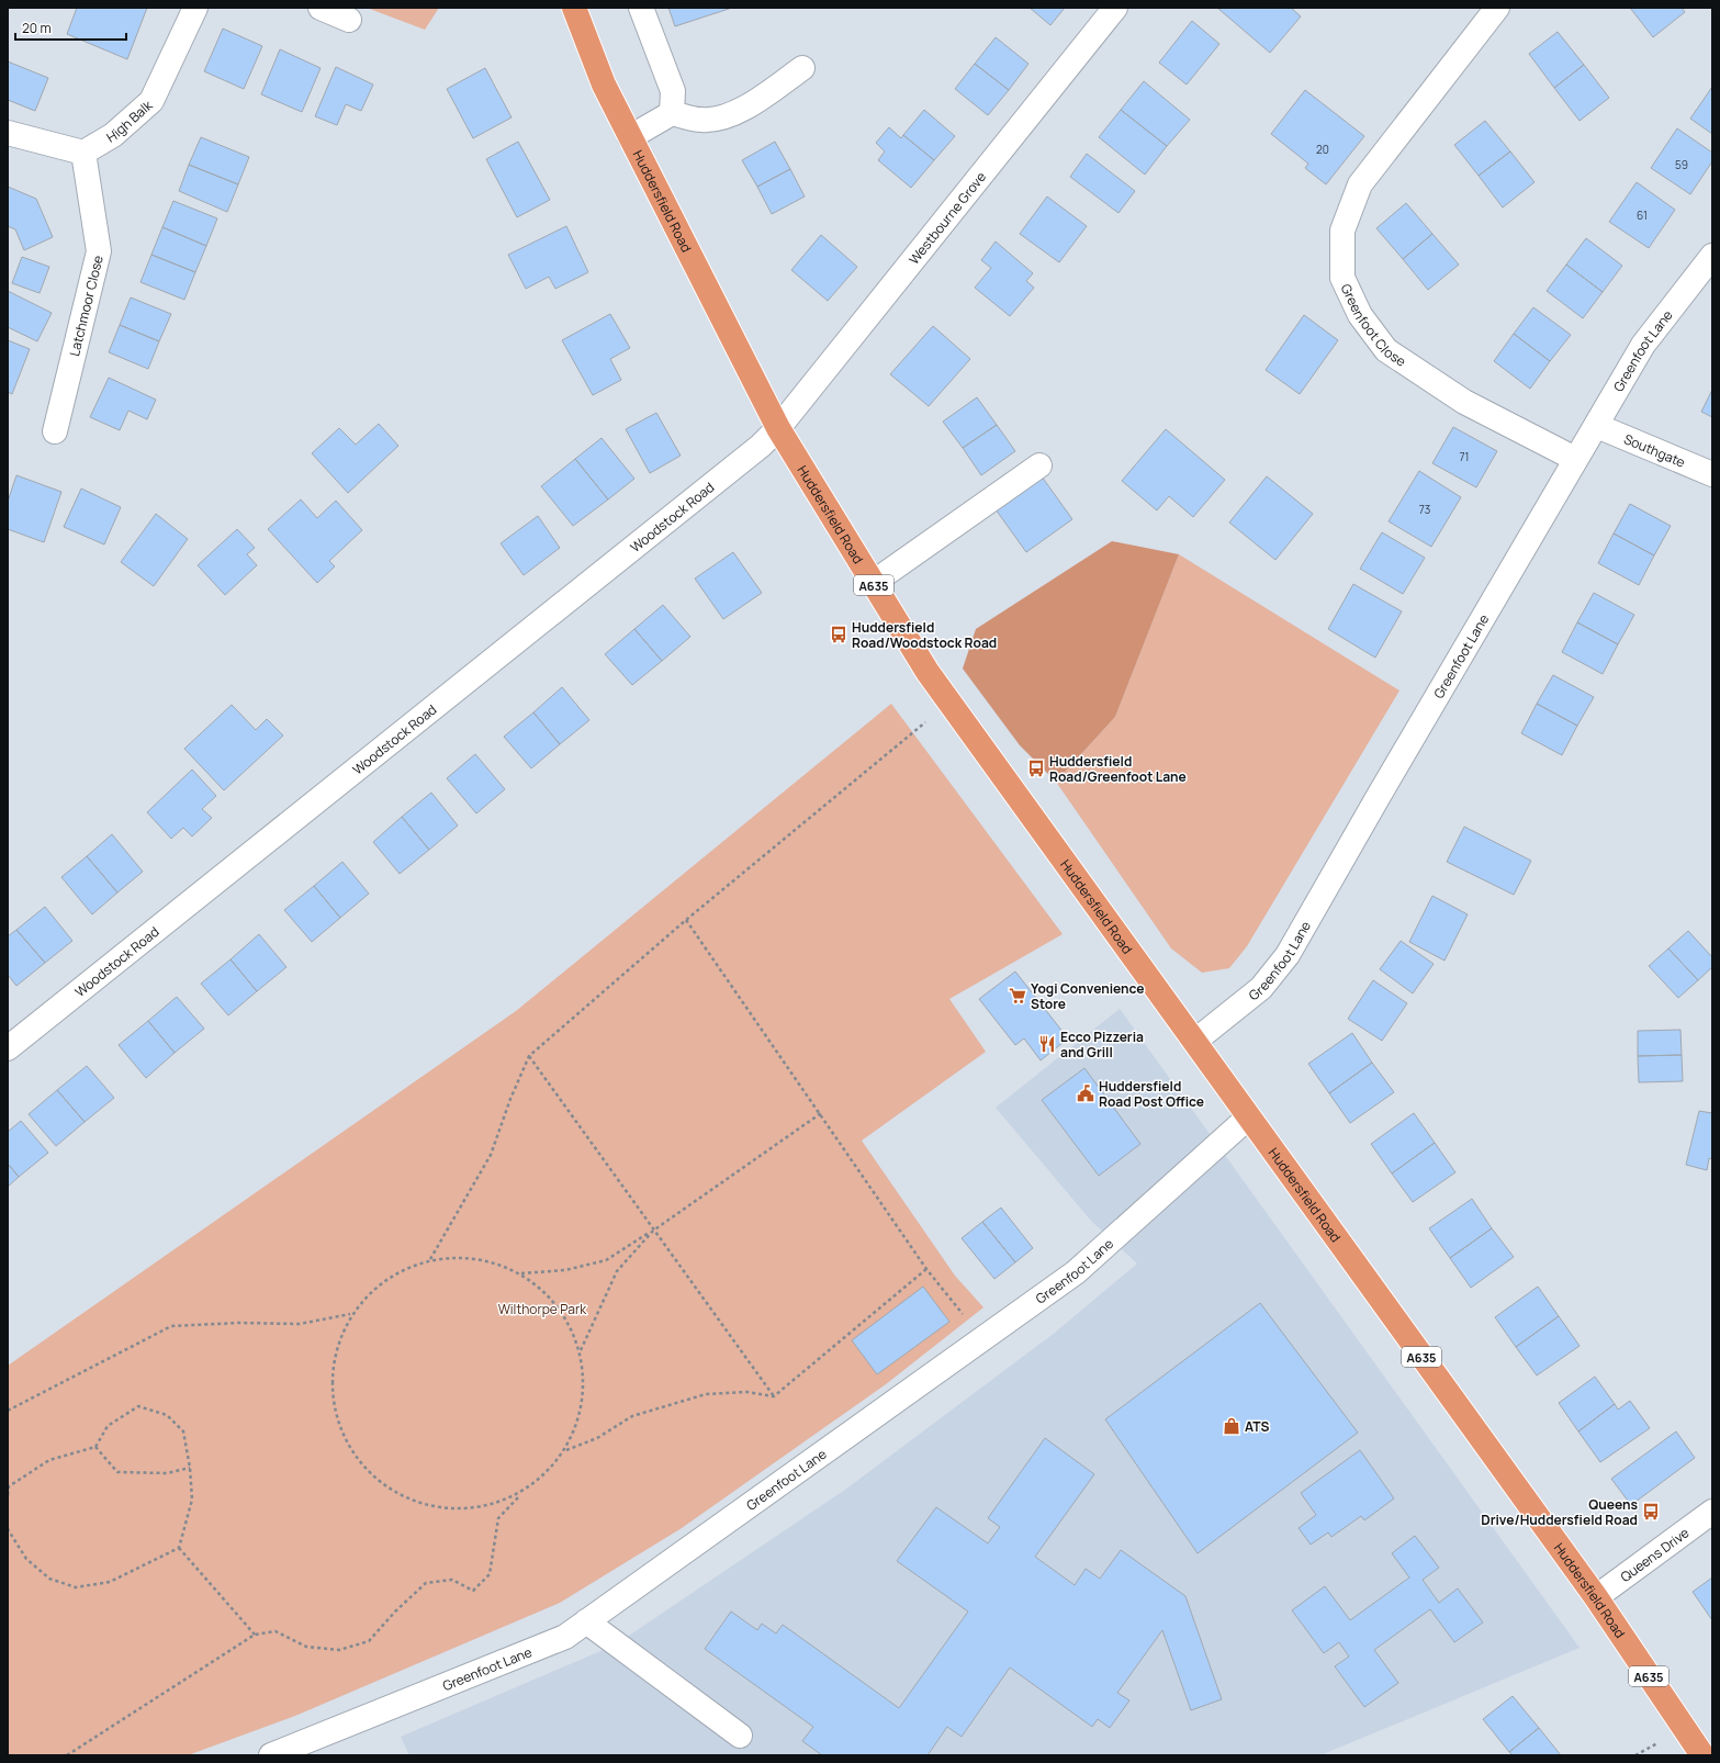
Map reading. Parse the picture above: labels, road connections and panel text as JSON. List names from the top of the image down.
{
  "streets": {
    "highway": ["Huddersfield Road", "A635"],
    "street": [
      "High Balk",
      "Westbourne Grove",
      "Latchmoor Close",
      "Greenfoot Close",
      "Greenfoot Lane",
      "Southgate",
      "Woodstock Road",
      "Queens Drive"
    ]
  },
  "crossings": [
    ["High Balk", "Latchmoor Close"],
    ["Huddersfield Road", "Westbourne Grove"],
    ["Huddersfield Road", "Greenfoot Lane"],
    ["Huddersfield Road", "Woodstock Road"],
    ["Huddersfield Road", "Queens Drive"],
    ["Westbourne Grove", "Woodstock Road"],
    ["Greenfoot Close", "Greenfoot Lane"],
    ["Greenfoot Lane", "Southgate"]
  ],
  "parks": ["Wilthorpe Park"],
  "places": {
    "bus stop": ["Huddersfield Road/Woodstock Road", "Huddersfield Road/Greenfoot Lane", "Queens Drive/Huddersfield Road"],
    "supermarket": ["Yogi Convenience Store"],
    "restaurant": ["Ecco Pizzeria and Grill"],
    "public building": ["Huddersfield Road Post Office"],
    "shop": ["ATS"]
  },
  "house_numbers": [
    "20",
    "59",
    "61",
    "71",
    "73"
  ],
  "scale_bar": "20 m"
}
